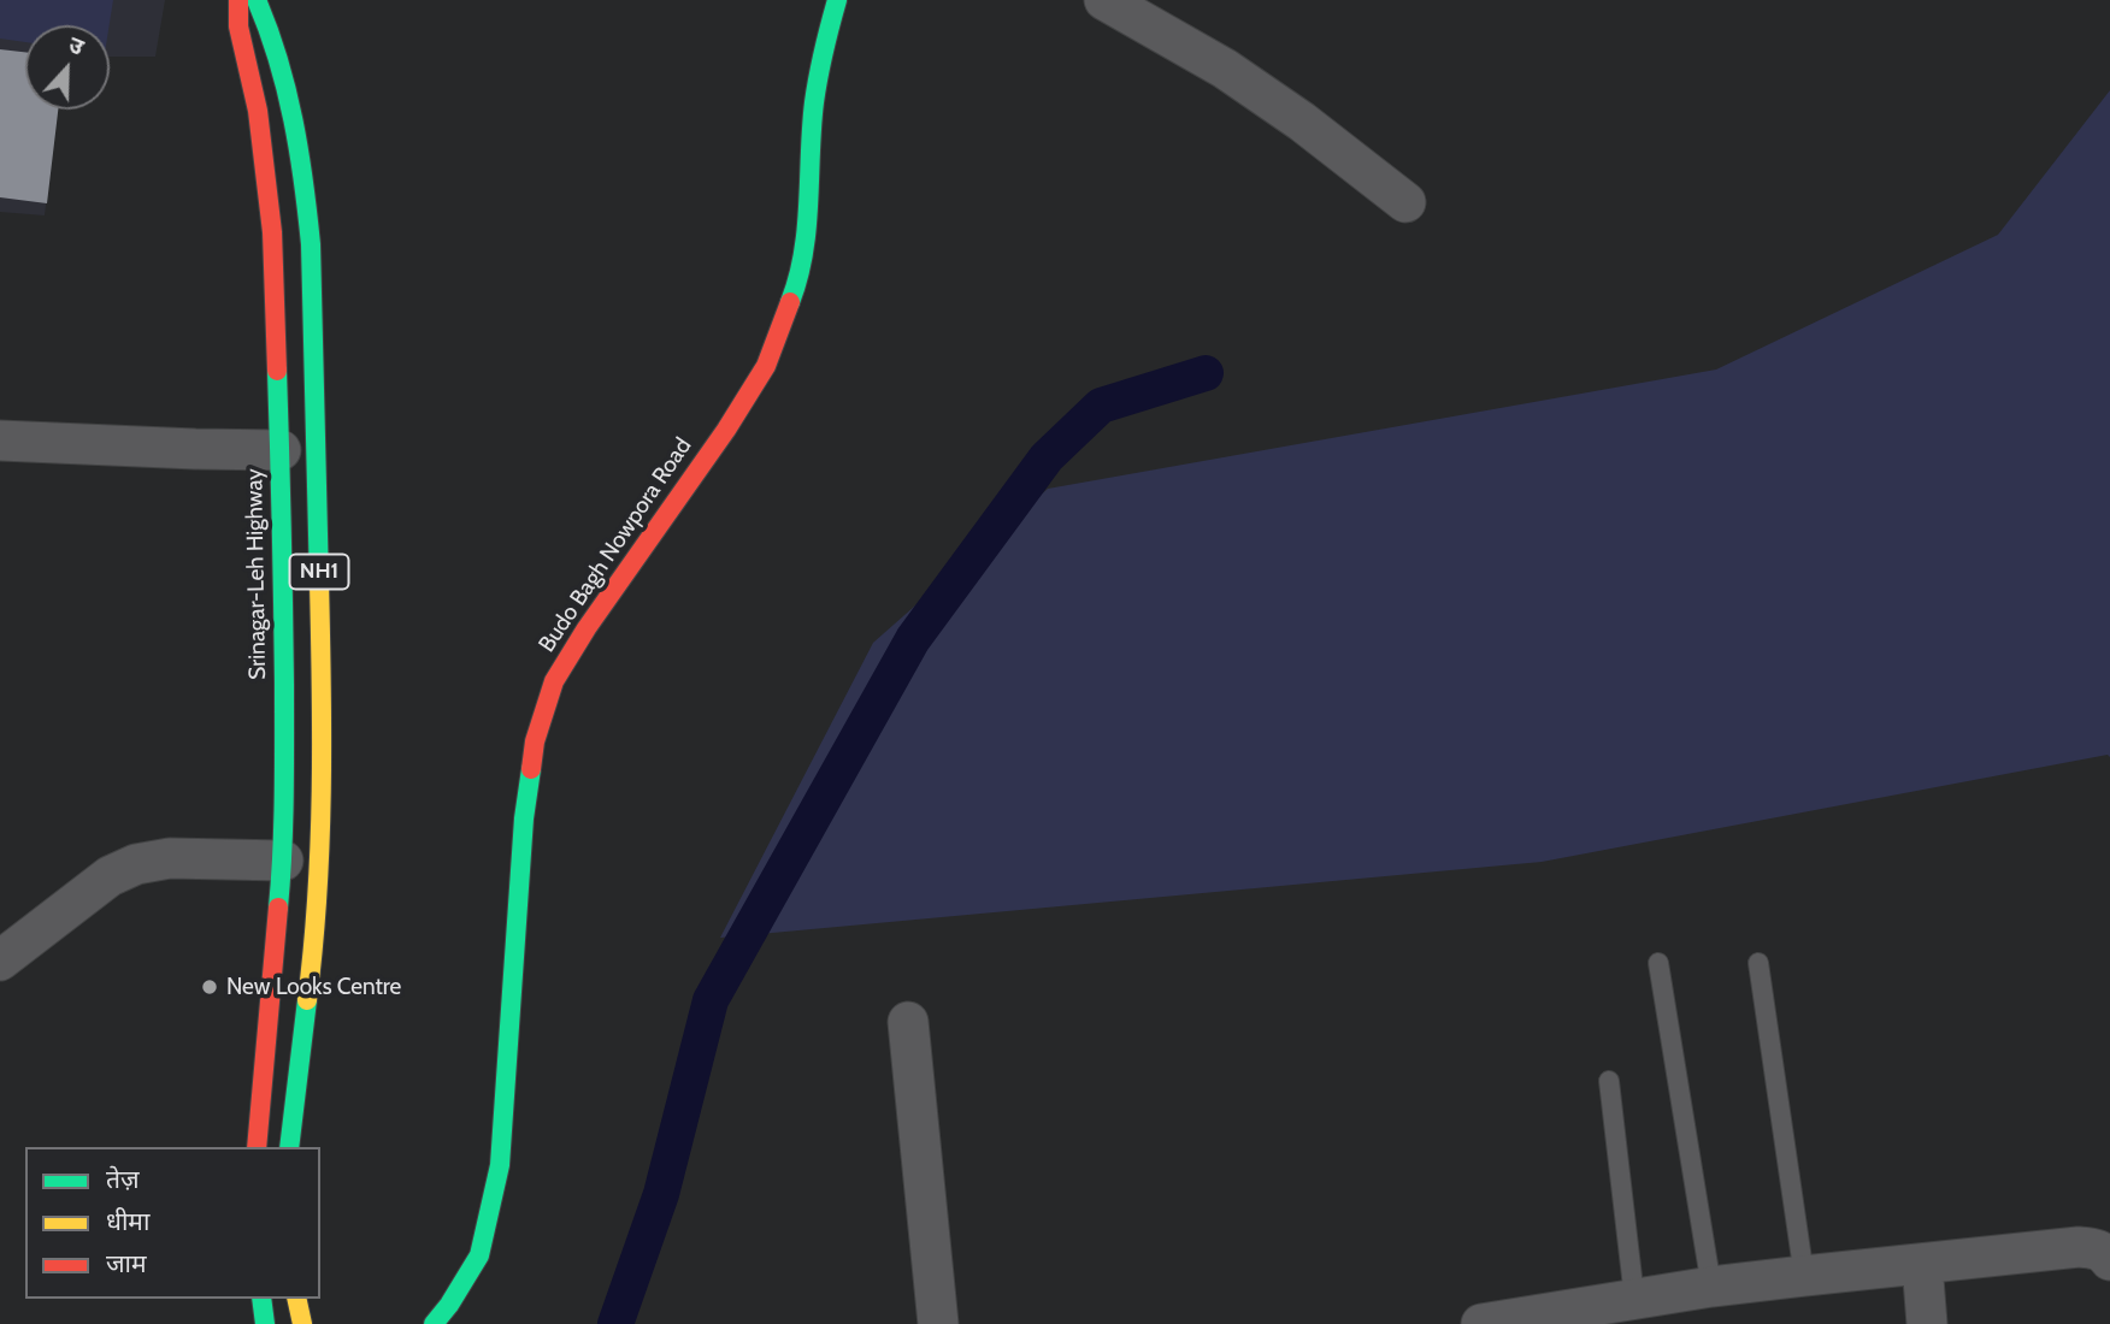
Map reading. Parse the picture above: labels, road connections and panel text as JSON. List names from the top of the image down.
{
  "streets": {
    "main road": ["Budo Bagh Nowpora Road", "NH1", "Srinagar-Leh Highway"]
  },
  "places": ["New Looks Centre"],
  "legend": ["तेज़", "धीमा", "जाम"],
  "north": "top"
}
